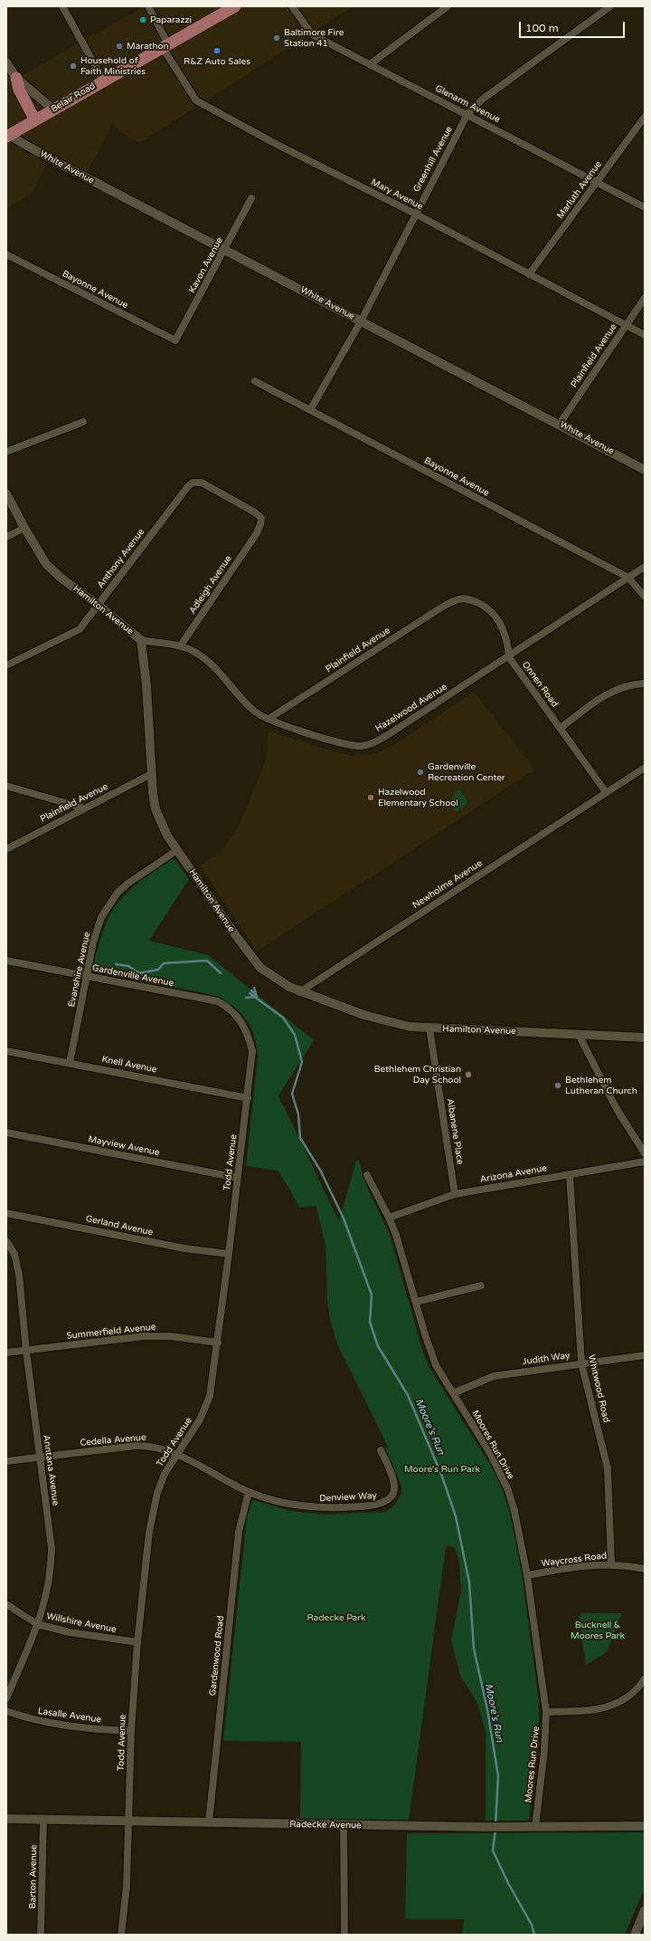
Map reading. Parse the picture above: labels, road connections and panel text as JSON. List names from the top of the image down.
{
  "streets": {
    "main road": ["Belair Road"],
    "street": [
      "Glenarm Avenue",
      "Greenhill Avenue",
      "White Avenue",
      "Marluth Avenue",
      "Mary Avenue",
      "Kavon Avenue",
      "Bayonne Avenue",
      "Plainfield Avenue",
      "Anthony Avenue",
      "Adleigh Avenue",
      "Hamilton Avenue",
      "Onnen Road",
      "Hazelwood Avenue",
      "Newholme Avenue",
      "Evanshire Avenue",
      "Gardenville Avenue",
      "Knell Avenue",
      "Albanene Place",
      "Mayview Avenue",
      "Todd Avenue",
      "Arizona Avenue",
      "Gerland Avenue",
      "Summerfield Avenue",
      "Judith Way",
      "Whitwood Road",
      "Cedella Avenue",
      "Moores Run Drive",
      "Anntana Avenue",
      "Denview Way",
      "Waycross Road",
      "Willshire Avenue",
      "Gardenwood Road",
      "Lasalle Avenue",
      "Radecke Avenue",
      "Barton Avenue"
    ]
  },
  "crossings": [
    ["Belair Road", "White Avenue"],
    ["Belair Road", "Mary Avenue"],
    ["Glenarm Avenue", "Greenhill Avenue"],
    ["Glenarm Avenue", "Marluth Avenue"],
    ["Greenhill Avenue", "White Avenue"],
    ["Greenhill Avenue", "Mary Avenue"],
    ["Greenhill Avenue", "Bayonne Avenue"],
    ["White Avenue", "Kavon Avenue"],
    ["White Avenue", "Plainfield Avenue"],
    ["Marluth Avenue", "Mary Avenue"],
    ["Mary Avenue", "Plainfield Avenue"],
    ["Kavon Avenue", "Bayonne Avenue"],
    ["Bayonne Avenue", "Hazelwood Avenue"],
    ["Plainfield Avenue", "Hamilton Avenue"],
    ["Plainfield Avenue", "Onnen Road"],
    ["Plainfield Avenue", "Hazelwood Avenue"],
    ["Anthony Avenue", "Adleigh Avenue"],
    ["Anthony Avenue", "Hamilton Avenue"],
    ["Adleigh Avenue", "Hazelwood Avenue"],
    ["Hamilton Avenue", "Hazelwood Avenue"],
    ["Hamilton Avenue", "Newholme Avenue"],
    ["Hamilton Avenue", "Evanshire Avenue"],
    ["Hamilton Avenue", "Albanene Place"],
    ["Onnen Road", "Hazelwood Avenue"],
    ["Onnen Road", "Newholme Avenue"],
    ["Evanshire Avenue", "Gardenville Avenue"],
    ["Evanshire Avenue", "Knell Avenue"],
    ["Gardenville Avenue", "Todd Avenue"],
    ["Knell Avenue", "Todd Avenue"],
    ["Albanene Place", "Arizona Avenue"],
    ["Mayview Avenue", "Todd Avenue"],
    ["Todd Avenue", "Gerland Avenue"],
    ["Todd Avenue", "Summerfield Avenue"],
    ["Todd Avenue", "Cedella Avenue"],
    ["Todd Avenue", "Willshire Avenue"],
    ["Todd Avenue", "Lasalle Avenue"],
    ["Todd Avenue", "Radecke Avenue"],
    ["Arizona Avenue", "Whitwood Road"],
    ["Arizona Avenue", "Moores Run Drive"],
    ["Summerfield Avenue", "Anntana Avenue"],
    ["Judith Way", "Whitwood Road"],
    ["Judith Way", "Moores Run Drive"],
    ["Whitwood Road", "Waycross Road"],
    ["Cedella Avenue", "Anntana Avenue"],
    ["Cedella Avenue", "Denview Way"],
    ["Cedella Avenue", "Gardenwood Road"],
    ["Moores Run Drive", "Waycross Road"],
    ["Moores Run Drive", "Radecke Avenue"],
    ["Anntana Avenue", "Willshire Avenue"],
    ["Gardenwood Road", "Radecke Avenue"],
    ["Radecke Avenue", "Barton Avenue"]
  ],
  "water": ["Moore's Run"],
  "parks": ["Moore's Run Park", "Radecke Park", "Bucknell & Moores Park"],
  "places": [
    "Paparazzi",
    "Baltimore Fire Station 41",
    "Marathon",
    "R&Z Auto Sales",
    "Household of Faith Ministries",
    "Gardenville Recreation Center",
    "Hazelwood Elementary School",
    "Bethlehem Christian Day School",
    "Bethlehem Lutheran Church"
  ],
  "scale_bar": "100 m"
}
